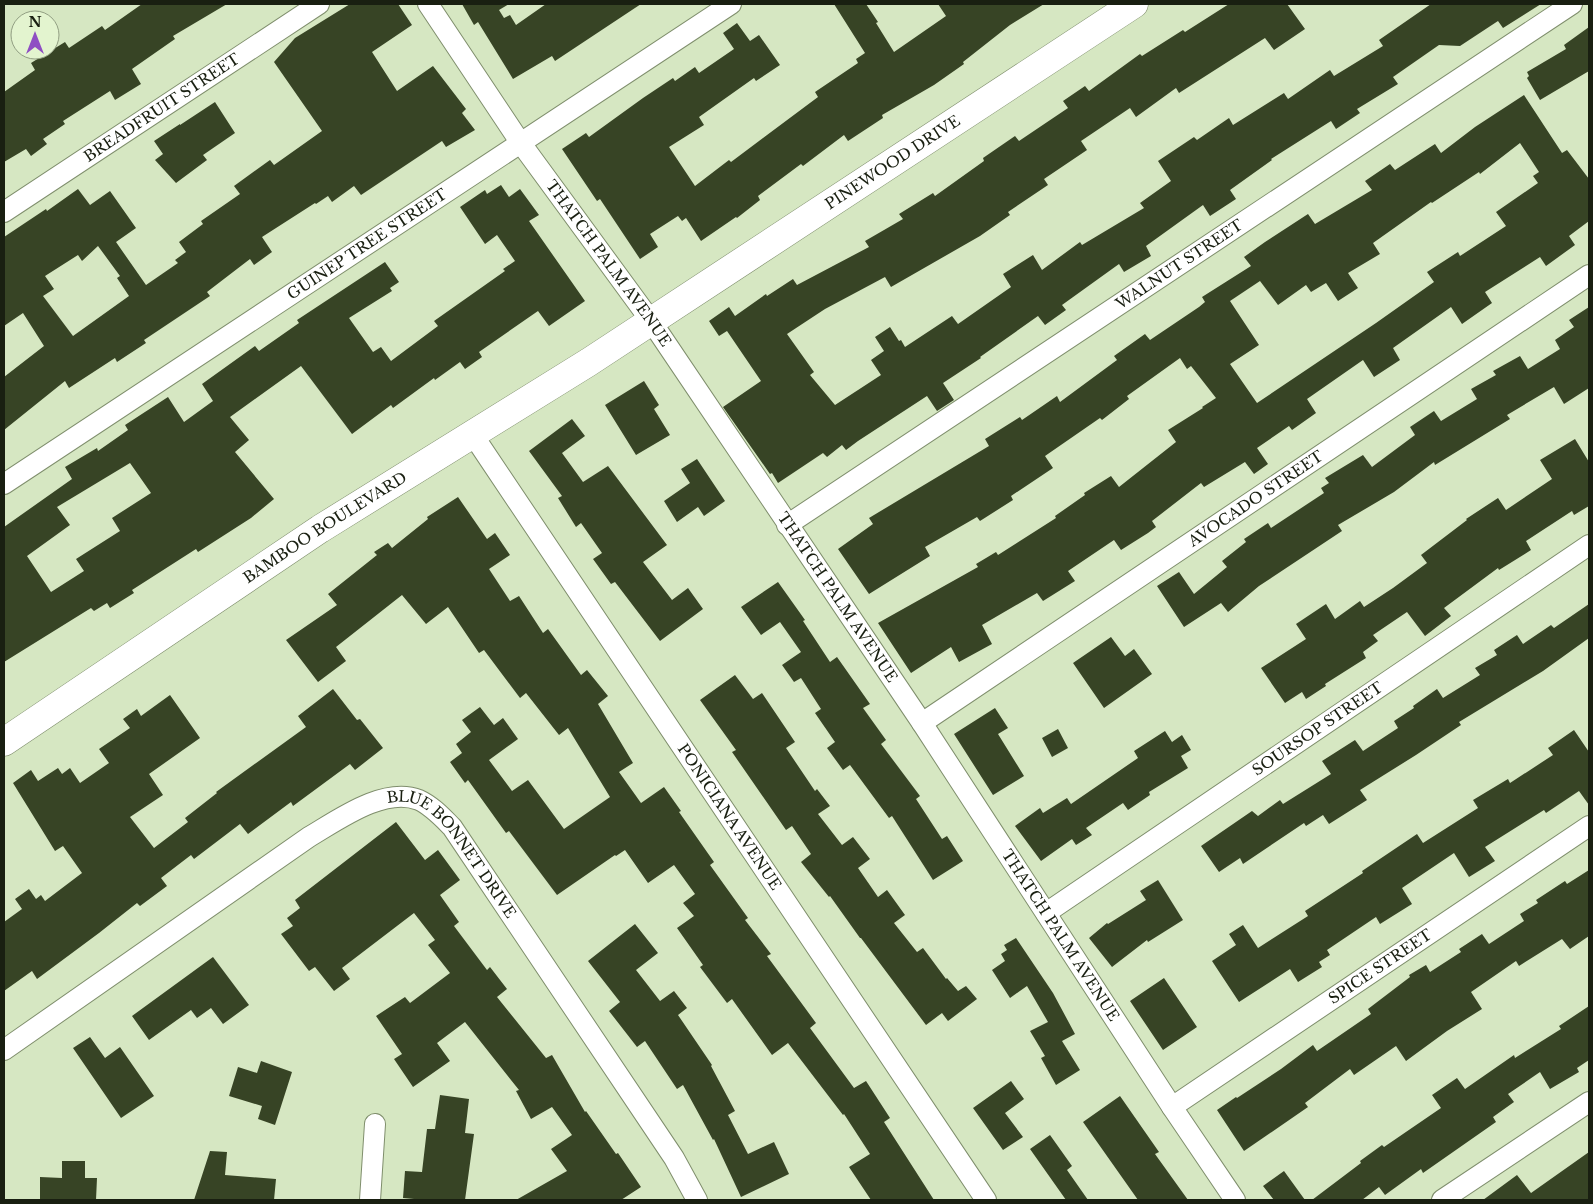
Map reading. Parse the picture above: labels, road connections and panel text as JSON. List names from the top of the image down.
{
  "streets": {
    "main road": ["PINEWOOD DRIVE", "BAMBOO BOULEVARD"],
    "street": [
      "BREADFRUIT STREET",
      "GUINEP TREE STREET",
      "THATCH PALM AVENUE",
      "WALNUT STREET",
      "AVOCADO STREET",
      "SOURSOP STREET",
      "PONICIANA AVENUE",
      "BLUE BONNET DRIVE",
      "SPICE STREET"
    ]
  },
  "crossings": [
    ["PINEWOOD DRIVE", "THATCH PALM AVENUE"],
    ["PINEWOOD DRIVE", "BAMBOO BOULEVARD"],
    ["GUINEP TREE STREET", "THATCH PALM AVENUE"],
    ["THATCH PALM AVENUE", "WALNUT STREET"],
    ["THATCH PALM AVENUE", "AVOCADO STREET"],
    ["THATCH PALM AVENUE", "BAMBOO BOULEVARD"],
    ["THATCH PALM AVENUE", "SOURSOP STREET"],
    ["THATCH PALM AVENUE", "SPICE STREET"],
    ["BAMBOO BOULEVARD", "PONICIANA AVENUE"]
  ],
  "north": "top"
}
